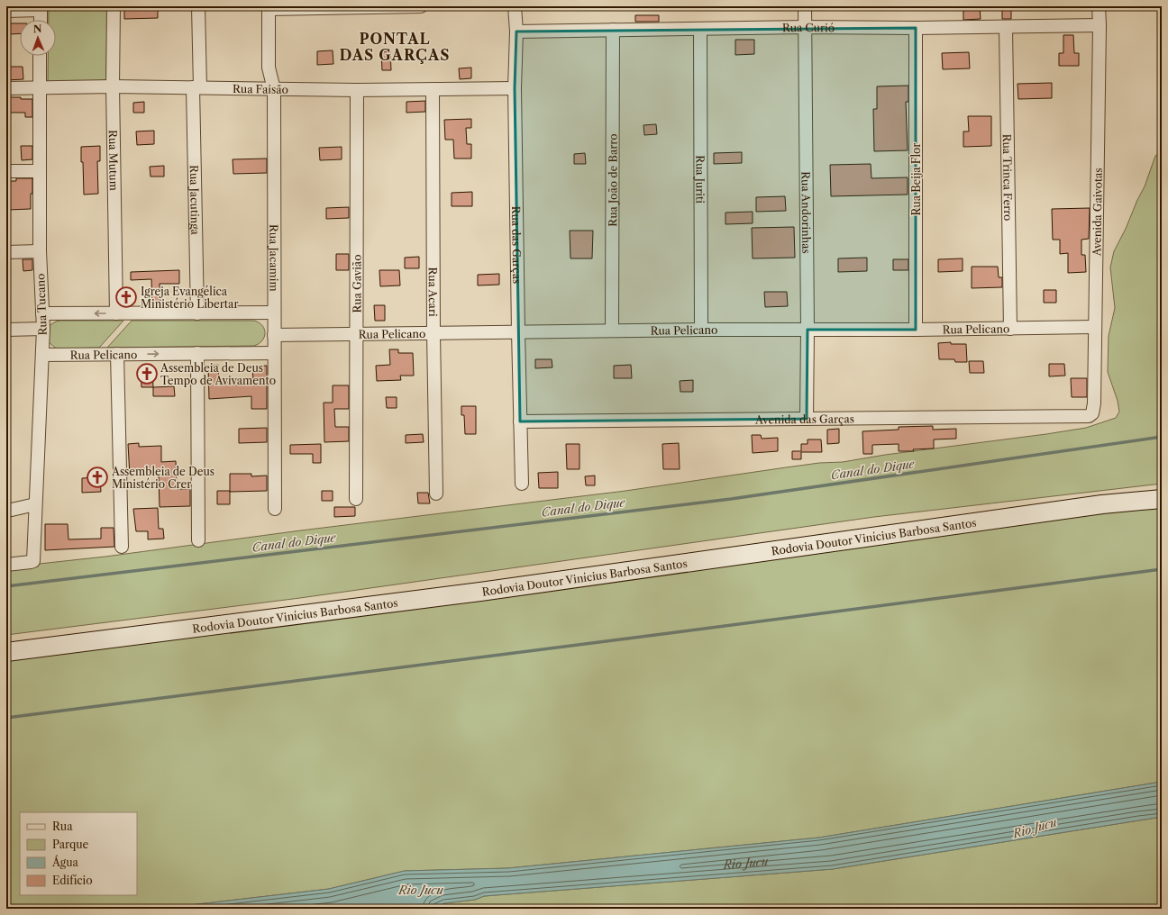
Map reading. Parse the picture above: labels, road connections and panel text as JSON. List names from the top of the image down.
{
  "streets": {
    "main road": ["Rodovia Doutor Vinícius Barbosa Santos"],
    "street": [
      "Rua Curió",
      "Rua Faisão",
      "Rua Mutum",
      "Rua Trinca Ferro",
      "Rua Juriti",
      "Rua Beija Flor",
      "Rua João de Barro",
      "Rua Jacutinga",
      "Rua Andorinhas",
      "Avenida Gaivotas",
      "Rua das Garças",
      "Rua Jacamim",
      "Rua Gavião",
      "Rua Acari",
      "Rua Tucano",
      "Rua Pelicano",
      "Avenida das Garças"
    ]
  },
  "crossings": [
    ["Rua Curió", "Rua Trinca Ferro"],
    ["Rua Curió", "Rua Juriti"],
    ["Rua Curió", "Rua Beija Flor"],
    ["Rua Curió", "Rua João de Barro"],
    ["Rua Curió", "Rua Andorinhas"],
    ["Rua Curió", "Avenida Gaivotas"],
    ["Rua Curió", "Rua das Garças"],
    ["Rua Faisão", "Rua Mutum"],
    ["Rua Faisão", "Rua Jacutinga"],
    ["Rua Faisão", "Rua das Garças"],
    ["Rua Faisão", "Rua Jacamim"],
    ["Rua Faisão", "Rua Gavião"],
    ["Rua Faisão", "Rua Acari"],
    ["Rua Faisão", "Rua Tucano"],
    ["Rua Trinca Ferro", "Rua Pelicano"],
    ["Rua Juriti", "Rua Pelicano"],
    ["Rua Beija Flor", "Rua Pelicano"],
    ["Rua João de Barro", "Rua Pelicano"],
    ["Rua Andorinhas", "Rua Pelicano"],
    ["Rua Andorinhas", "Avenida das Garças"],
    ["Avenida Gaivotas", "Rua Pelicano"],
    ["Avenida Gaivotas", "Avenida das Garças"],
    ["Rua das Garças", "Rua Pelicano"],
    ["Rua das Garças", "Avenida das Garças"],
    ["Rua Jacamim", "Rua Pelicano"],
    ["Rua Gavião", "Rua Pelicano"],
    ["Rua Acari", "Rua Pelicano"],
    ["Rua Tucano", "Rua Pelicano"]
  ],
  "districts": ["PONTAL DAS GARÇAS"],
  "water": ["Canal do Dique", "Rio Jucu"],
  "places": {
    "church": ["Igreja Evangélica Ministério Libertar", "Assembleia de Deus Tempo de Avivamento", "Assembleia de Deus Ministério Crer"]
  },
  "legend": [
    "Rua",
    "Parque",
    "Água",
    "Edifício"
  ],
  "north": "top"
}
